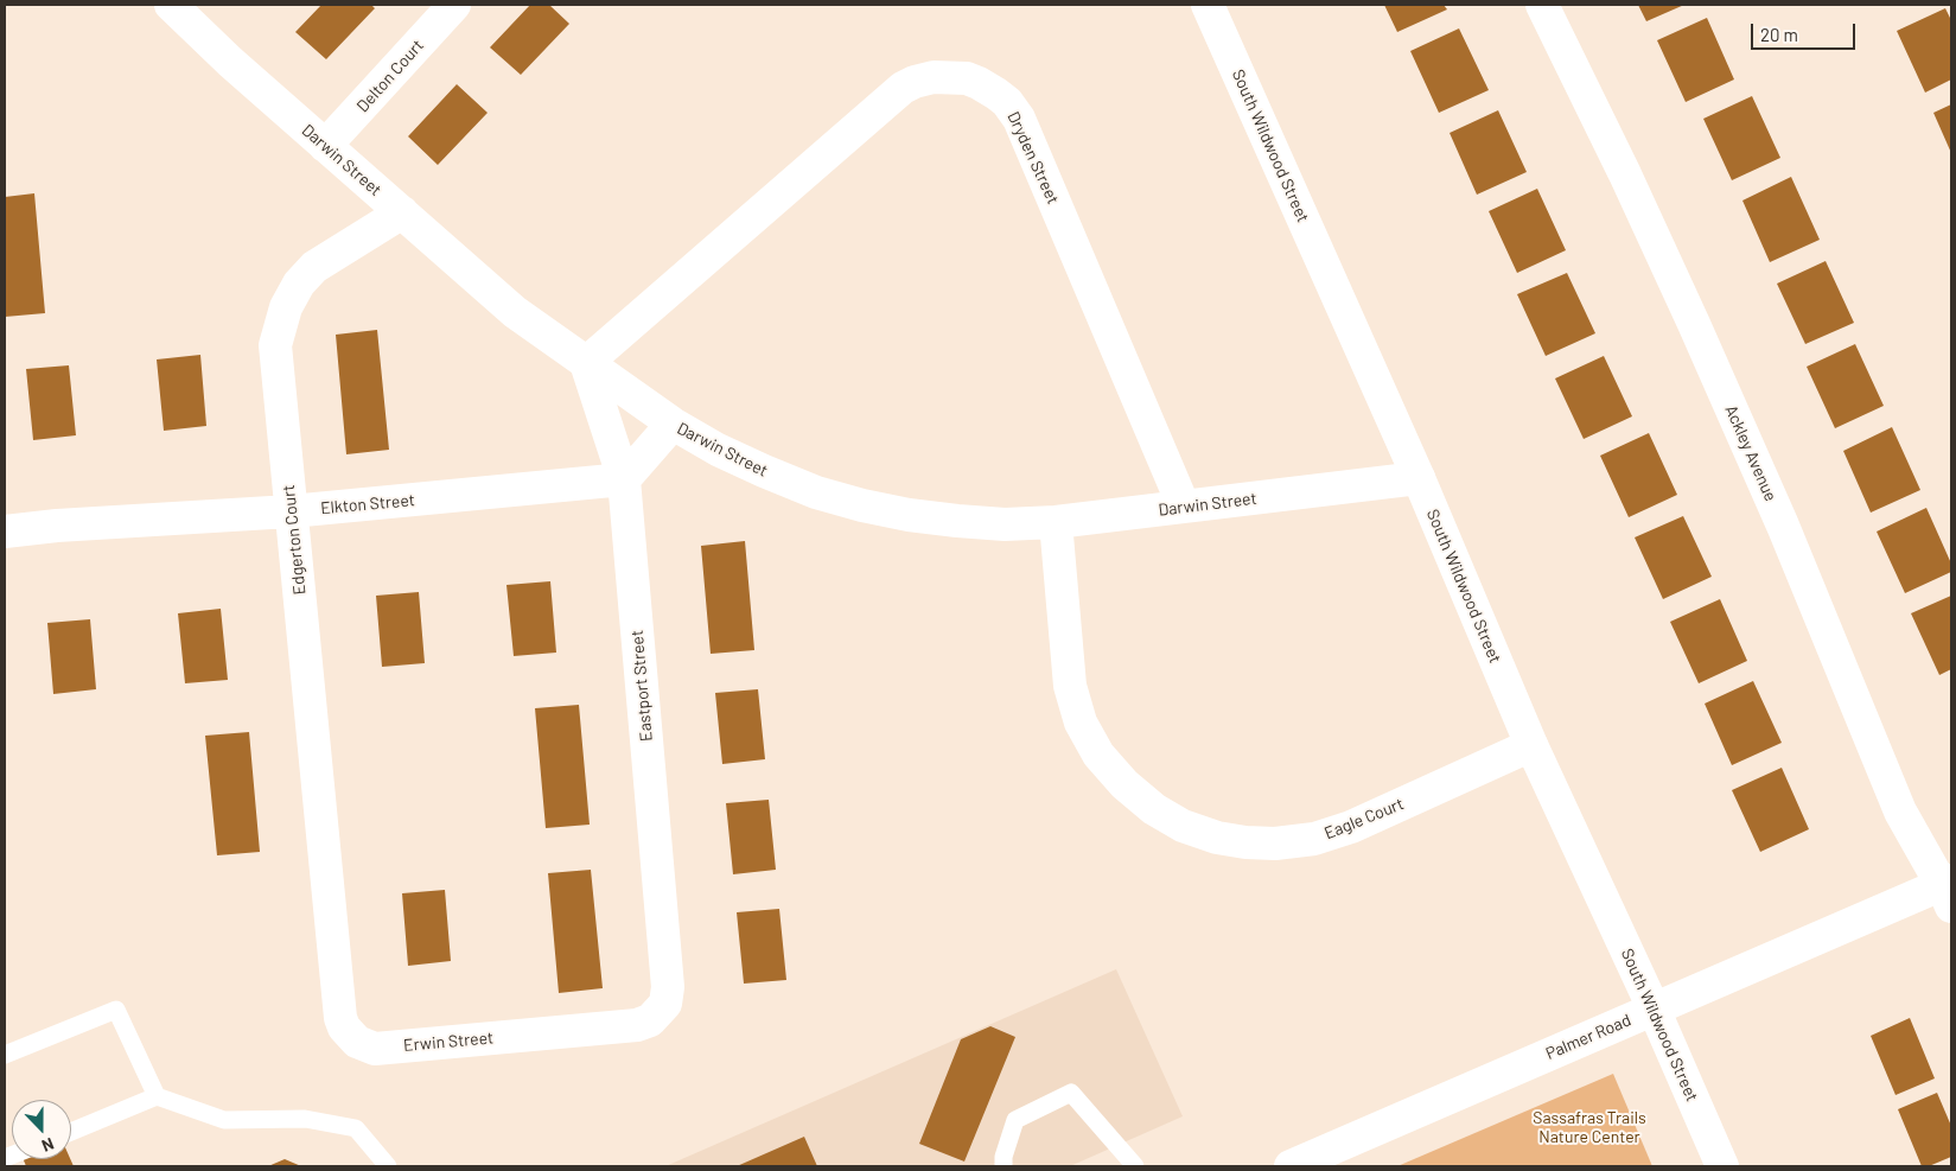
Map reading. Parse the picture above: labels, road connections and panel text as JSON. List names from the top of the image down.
{
  "streets": {
    "street": [
      "Delton Court",
      "South Wildwood Street",
      "Dryden Street",
      "Darwin Street",
      "Ackley Avenue",
      "Elkton Street",
      "Edgerton Court",
      "Eastport Street",
      "Eagle Court",
      "Palmer Road",
      "Erwin Street"
    ]
  },
  "crossings": [
    ["Delton Court", "Darwin Street"],
    ["South Wildwood Street", "Darwin Street"],
    ["South Wildwood Street", "Eagle Court"],
    ["South Wildwood Street", "Palmer Road"],
    ["Dryden Street", "Darwin Street"],
    ["Dryden Street", "Eastport Street"],
    ["Darwin Street", "Edgerton Court"],
    ["Darwin Street", "Eastport Street"],
    ["Darwin Street", "Eagle Court"],
    ["Ackley Avenue", "Palmer Road"],
    ["Elkton Street", "Edgerton Court"],
    ["Elkton Street", "Eastport Street"],
    ["Edgerton Court", "Erwin Street"],
    ["Eastport Street", "Erwin Street"]
  ],
  "parks": ["Sassafras Trails Nature Center"],
  "scale_bar": "20 m",
  "north": "bottom"
}
